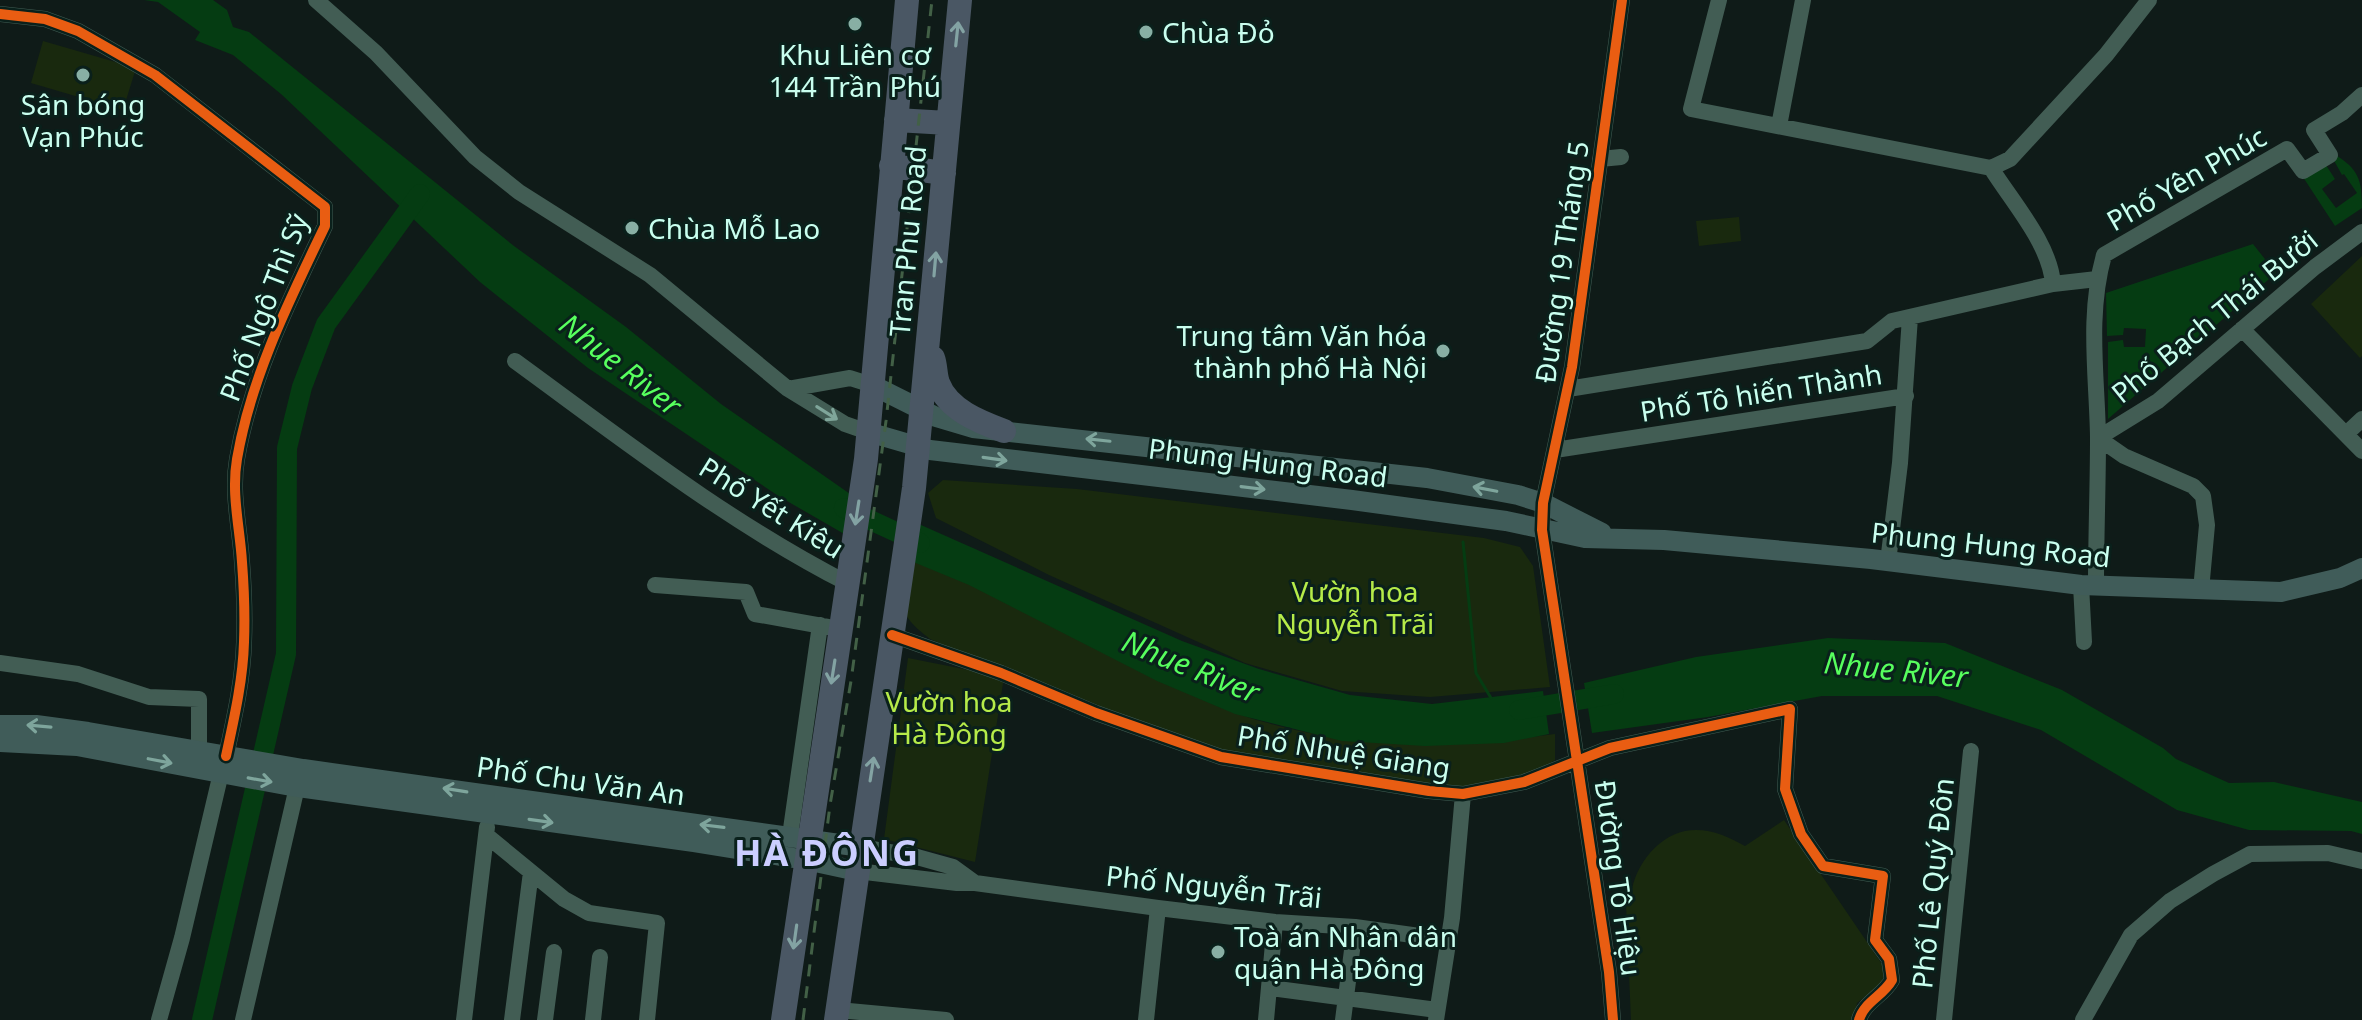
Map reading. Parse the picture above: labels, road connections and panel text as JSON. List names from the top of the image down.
{
  "streets": {
    "highway": ["Tran Phu Road"],
    "main road": ["Phung Hung Road", "Phố Chu Văn An"],
    "street": [
      "Phố Yên Phúc",
      "Đường 19 Tháng 5",
      "Phố Ngô Thì Sỹ",
      "Phố Bạch Thái Bưởi",
      "Phố Tô hiến Thành",
      "Phố Yết Kiêu",
      "Phố Nhuệ Giang",
      "Đường Tô Hiệu",
      "Phố Lê Quý Đôn",
      "Phố Nguyễn Trãi"
    ]
  },
  "crossings": [
    ["Phố Yên Phúc", "Phố Bạch Thái Bưởi"],
    ["Phố Yên Phúc", "Phung Hung Road"],
    ["Tran Phu Road", "Phung Hung Road"],
    ["Tran Phu Road", "Phố Yết Kiêu"],
    ["Tran Phu Road", "Phố Nhuệ Giang"],
    ["Tran Phu Road", "Phố Chu Văn An"],
    ["Tran Phu Road", "Phố Nguyễn Trãi"],
    ["Đường 19 Tháng 5", "Phố Tô hiến Thành"],
    ["Đường 19 Tháng 5", "Phung Hung Road"],
    ["Đường 19 Tháng 5", "Đường Tô Hiệu"],
    ["Phố Ngô Thì Sỹ", "Phố Chu Văn An"],
    ["Phố Tô hiến Thành", "Phung Hung Road"],
    ["Phung Hung Road", "Đường Tô Hiệu"],
    ["Phố Nhuệ Giang", "Đường Tô Hiệu"],
    ["Phố Chu Văn An", "Phố Nguyễn Trãi"]
  ],
  "districts": ["HÀ ĐÔNG"],
  "water": ["Nhue River"],
  "parks": ["Vườn hoa Nguyễn Trãi", "Vườn hoa Hà Đông"],
  "places": [
    "Khu Liên cơ 144 Trần Phú",
    "Chùa Đỏ",
    "Sân bóng Vạn Phúc",
    "Chùa Mỗ Lao",
    "Trung tâm Văn hóa thành phố Hà Nội",
    "Toà án Nhân dân quận Hà Đông"
  ]
}
